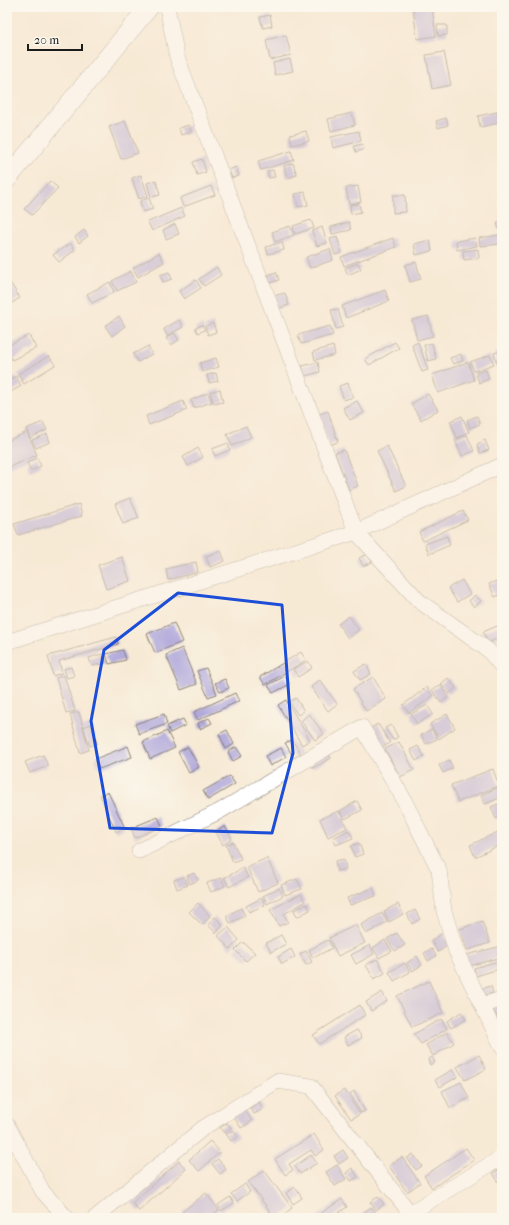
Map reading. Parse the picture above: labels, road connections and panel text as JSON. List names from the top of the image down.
{
  "scale_bar": "20 m"
}
